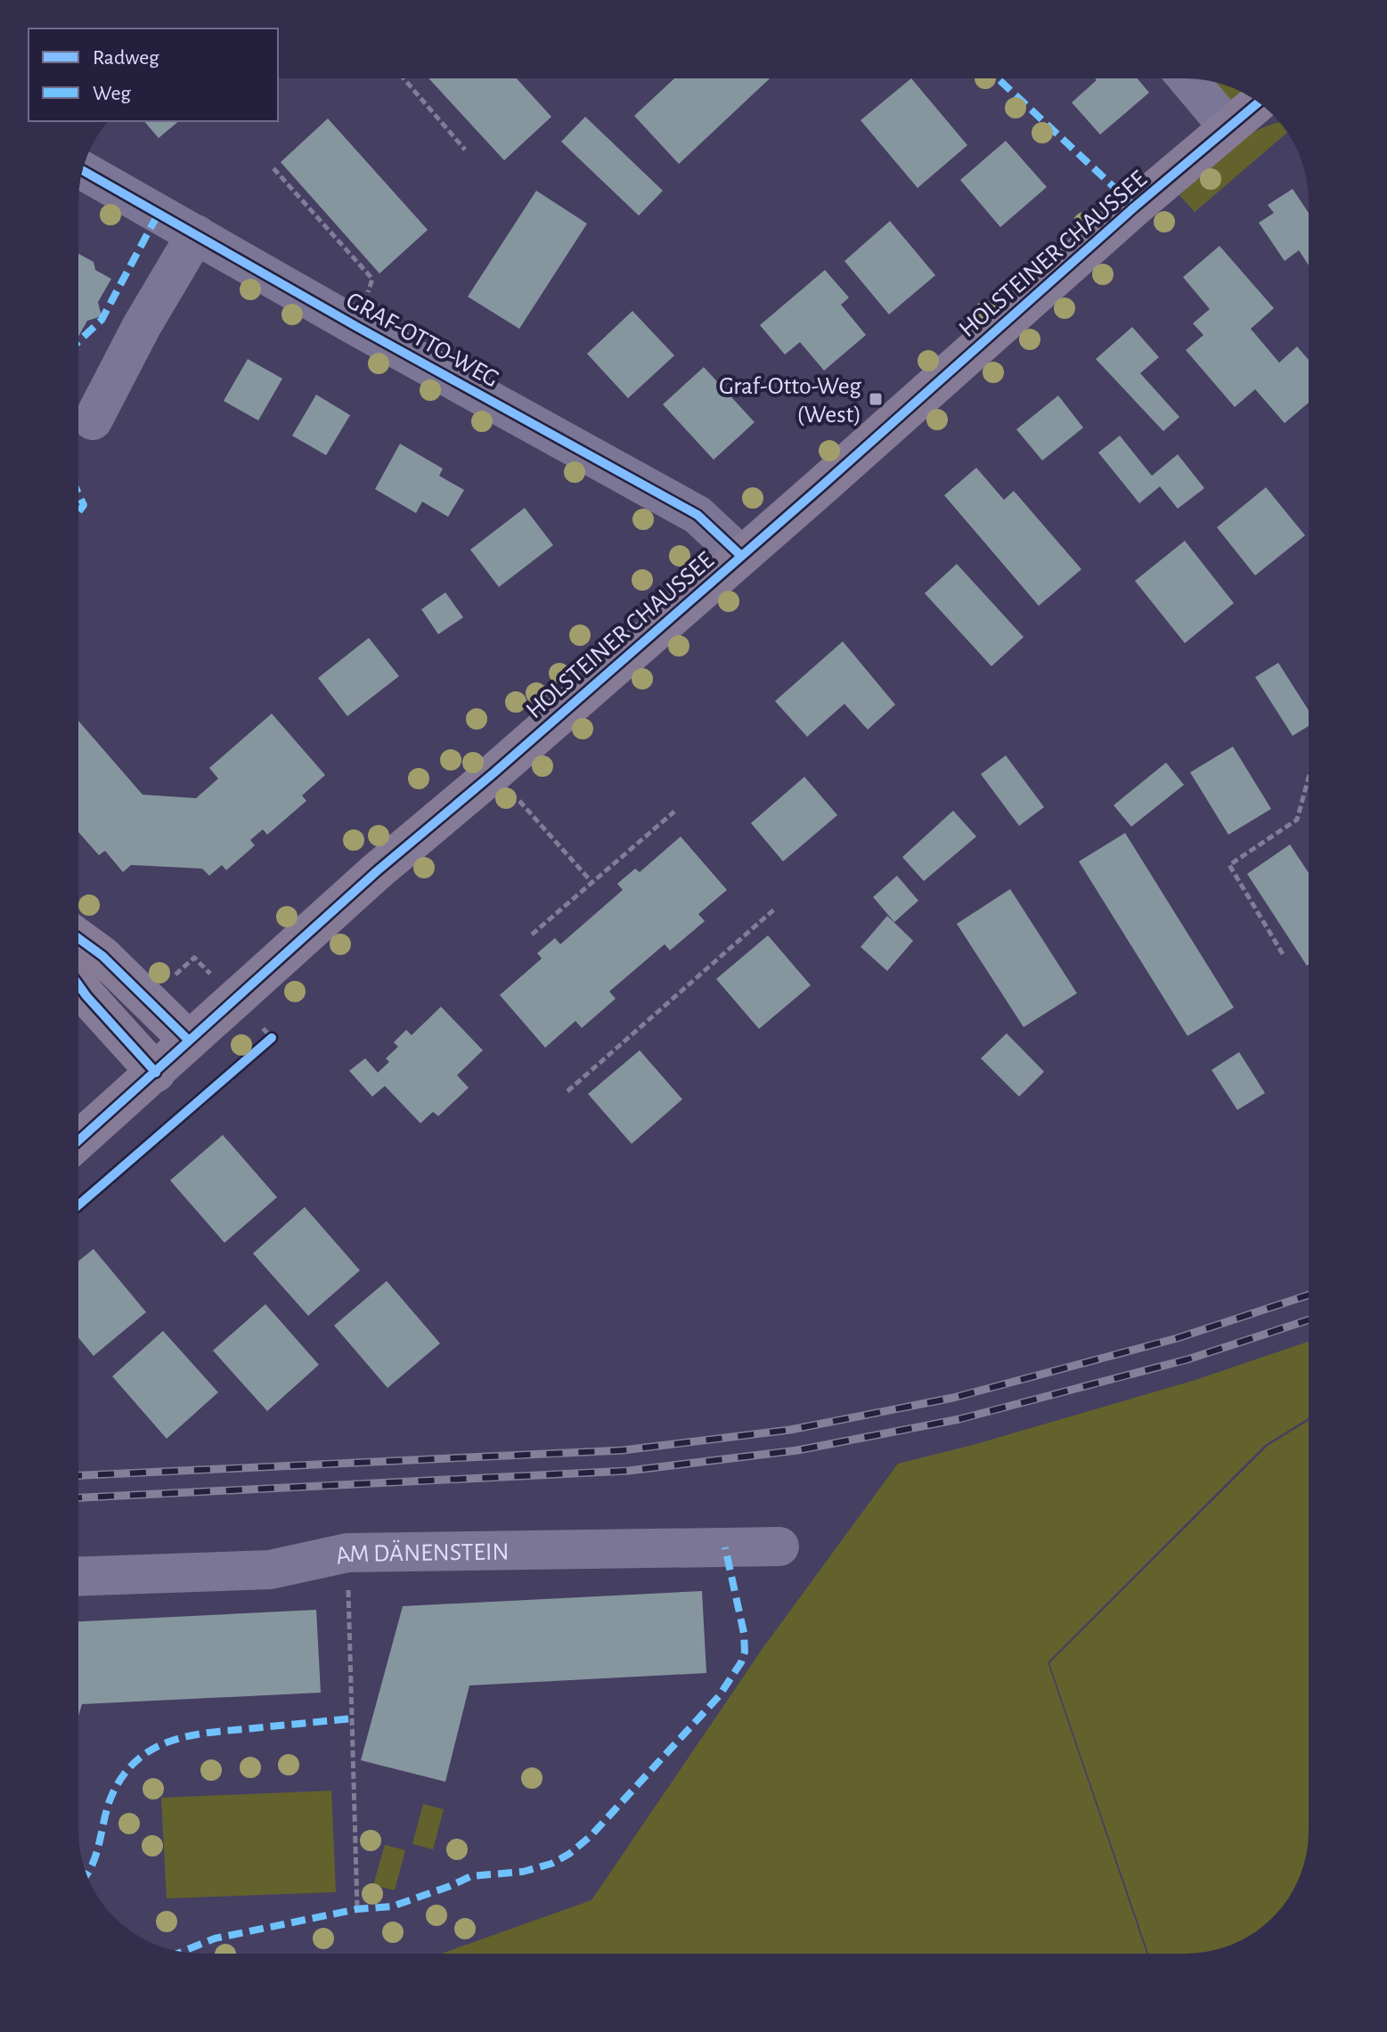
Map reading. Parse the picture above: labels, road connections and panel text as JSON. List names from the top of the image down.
{
  "streets": {
    "main road": ["HOLSTEINER CHAUSSEE"],
    "street": ["GRAF-OTTO-WEG", "AM DÄNENSTEIN"]
  },
  "crossings": [
    ["HOLSTEINER CHAUSSEE", "GRAF-OTTO-WEG"]
  ],
  "places": {
    "transit": ["Graf-Otto-Weg (West)"]
  },
  "legend": ["Radweg", "Weg"]
}
